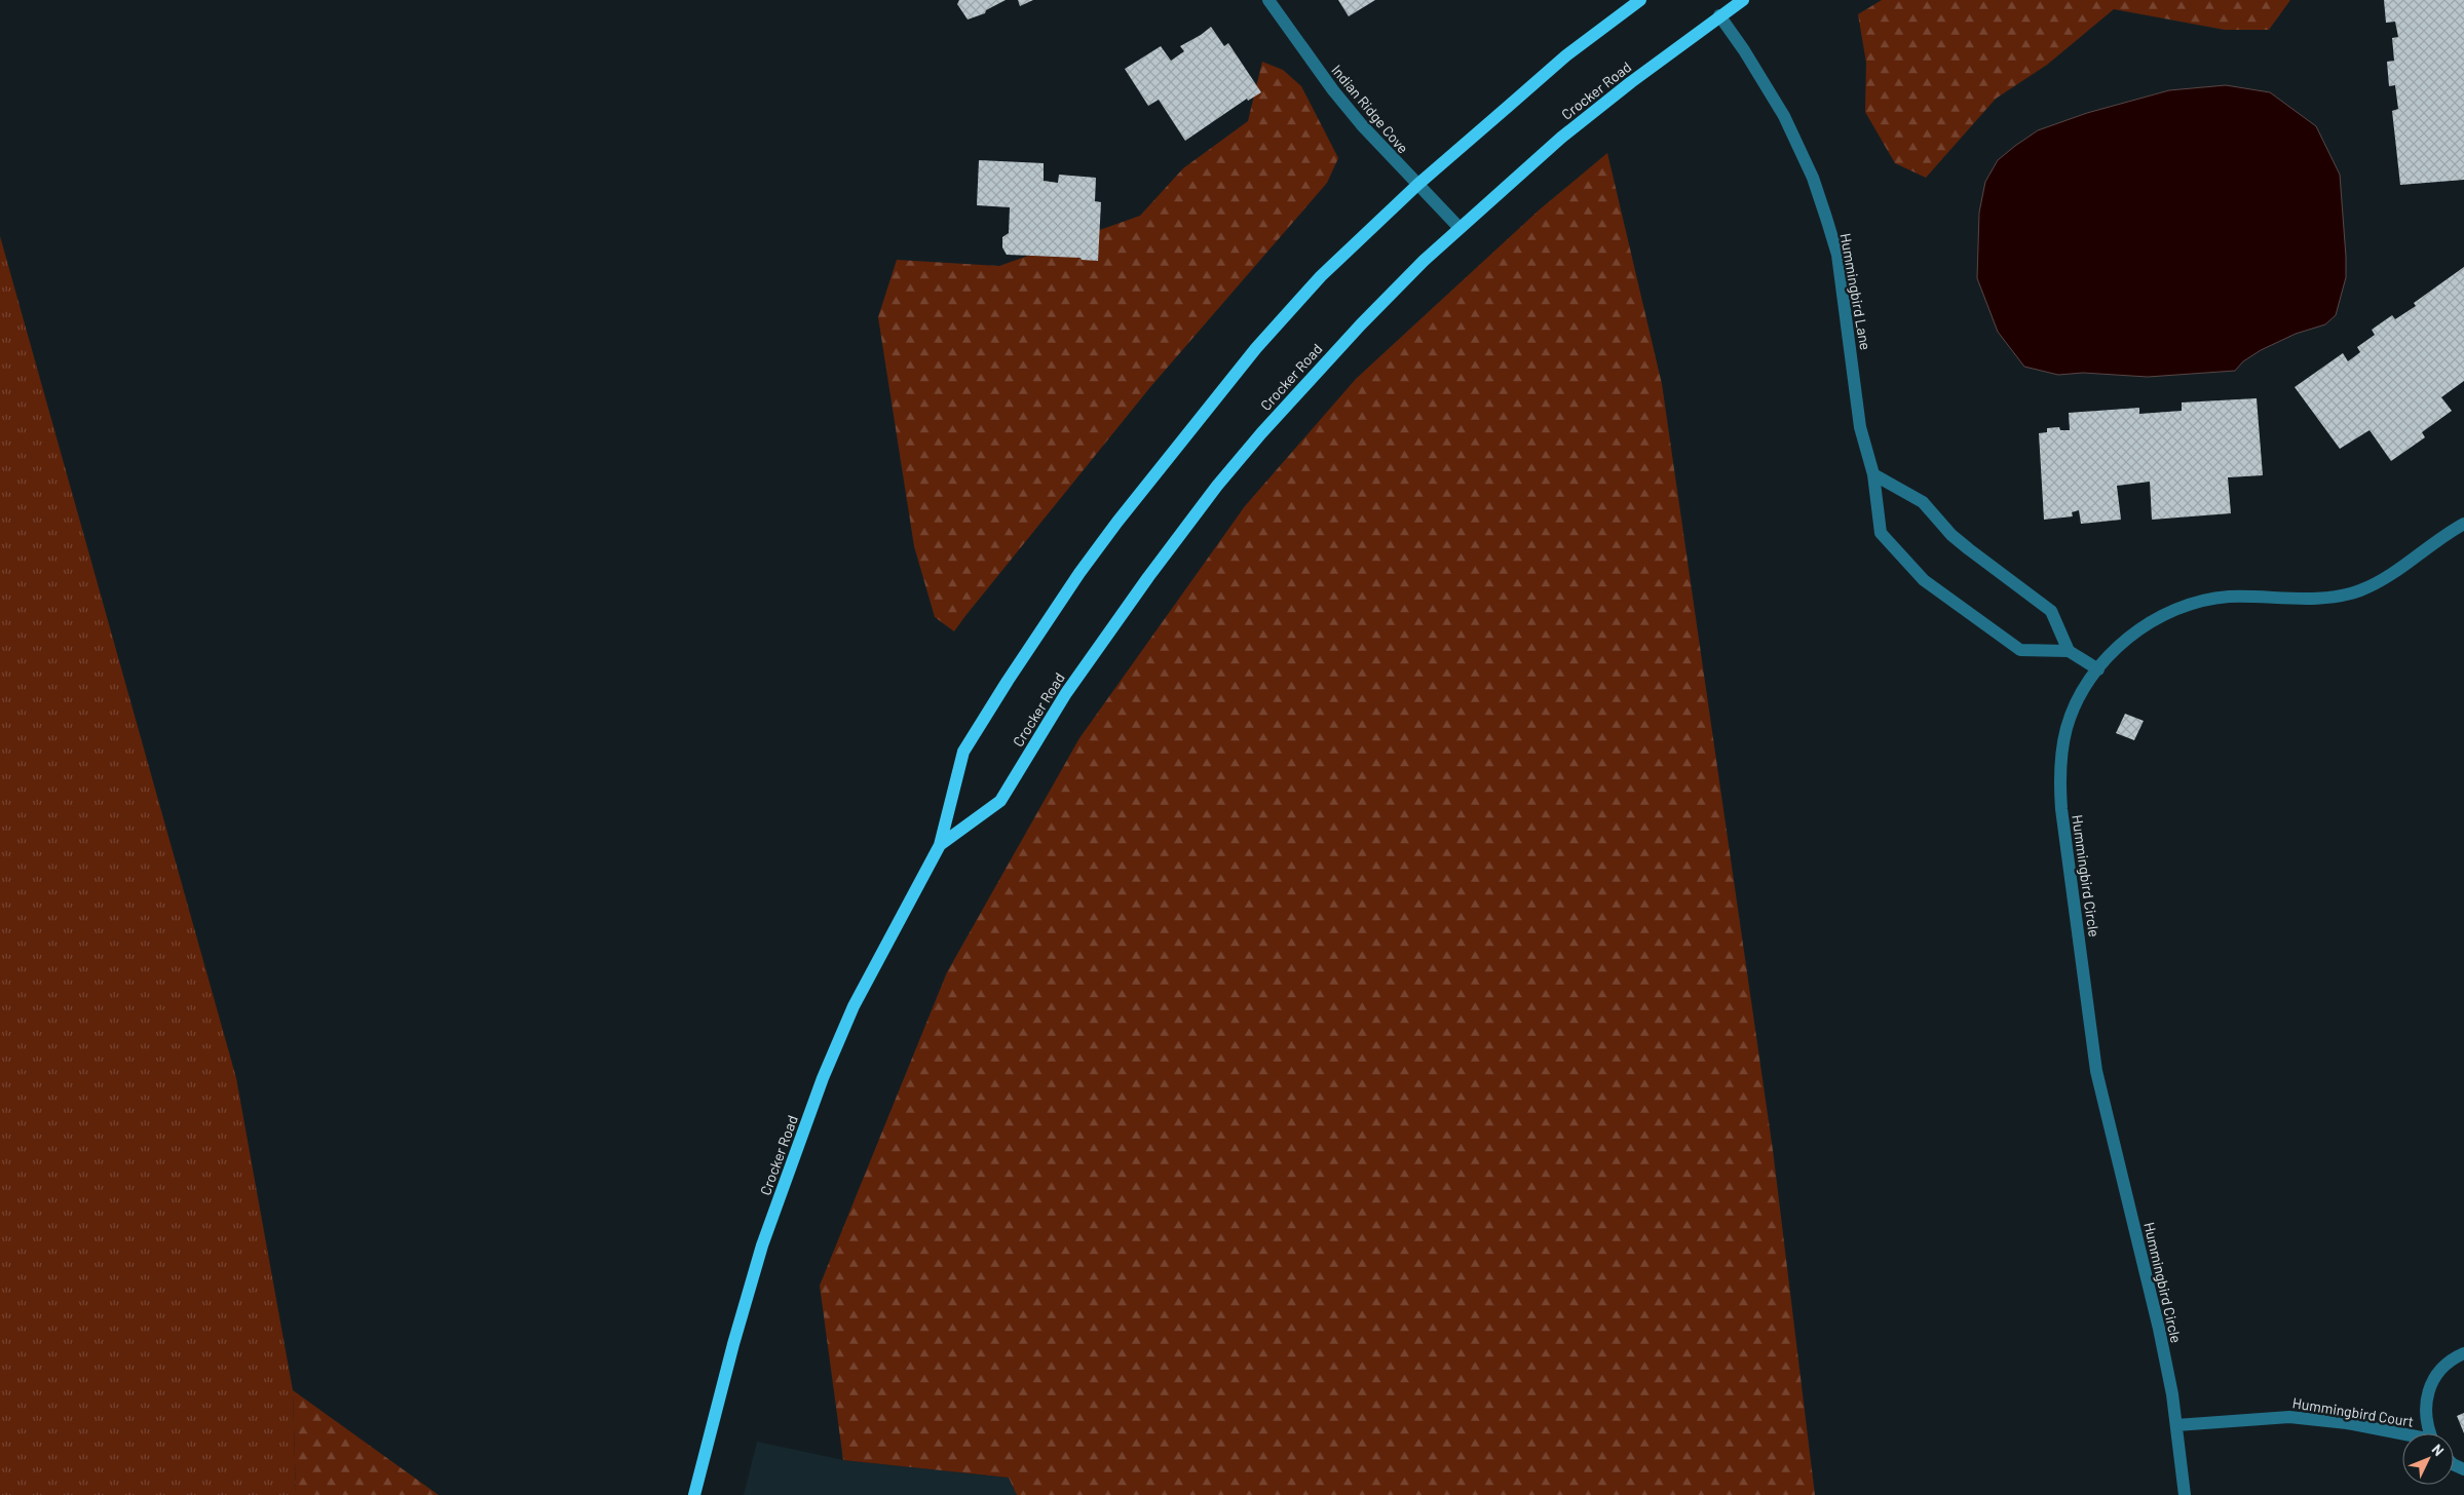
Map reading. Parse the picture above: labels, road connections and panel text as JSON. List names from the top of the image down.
{
  "streets": {
    "main road": ["Crocker Road"],
    "street": [
      "Indian Ridge Cove",
      "Hummingbird Lane",
      "Hummingbird Circle",
      "Hummingbird Court"
    ]
  },
  "crossings": [
    ["Crocker Road", "Indian Ridge Cove"],
    ["Crocker Road", "Hummingbird Lane"],
    ["Hummingbird Circle", "Hummingbird Court"]
  ],
  "north": "top right"
}
